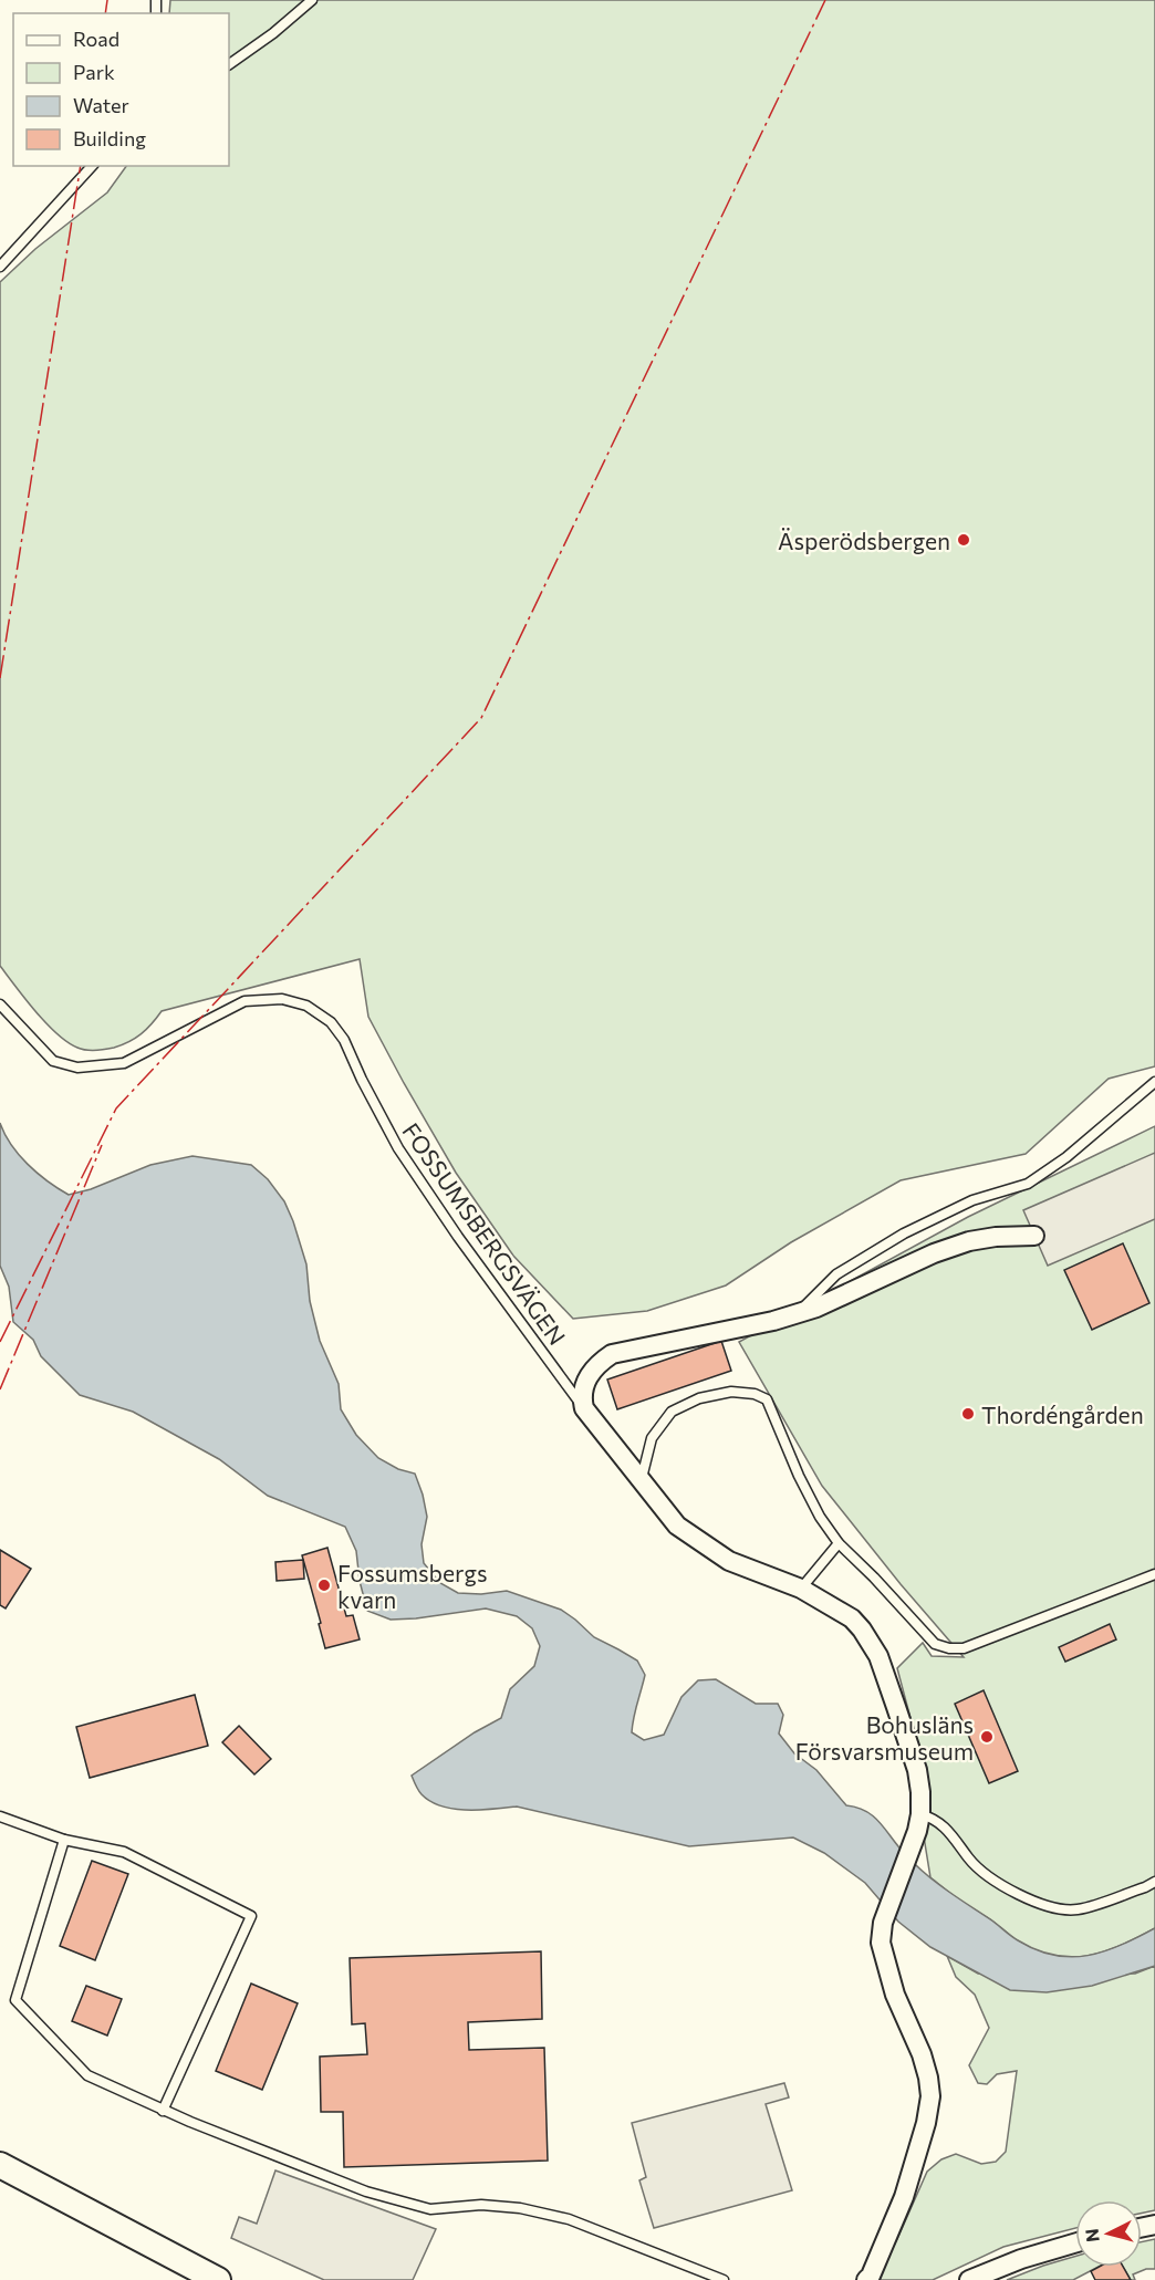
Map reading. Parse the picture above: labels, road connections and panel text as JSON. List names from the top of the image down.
{
  "streets": {
    "lane": ["FOSSUMSBERGSVÄGEN"]
  },
  "places": [
    "Äsperödsbergen",
    "Thordéngården",
    "Fossumsbergs kvarn",
    "Bohusläns Försvarsmuseum"
  ],
  "legend": [
    "Road",
    "Park",
    "Water",
    "Building"
  ],
  "north": "left"
}
